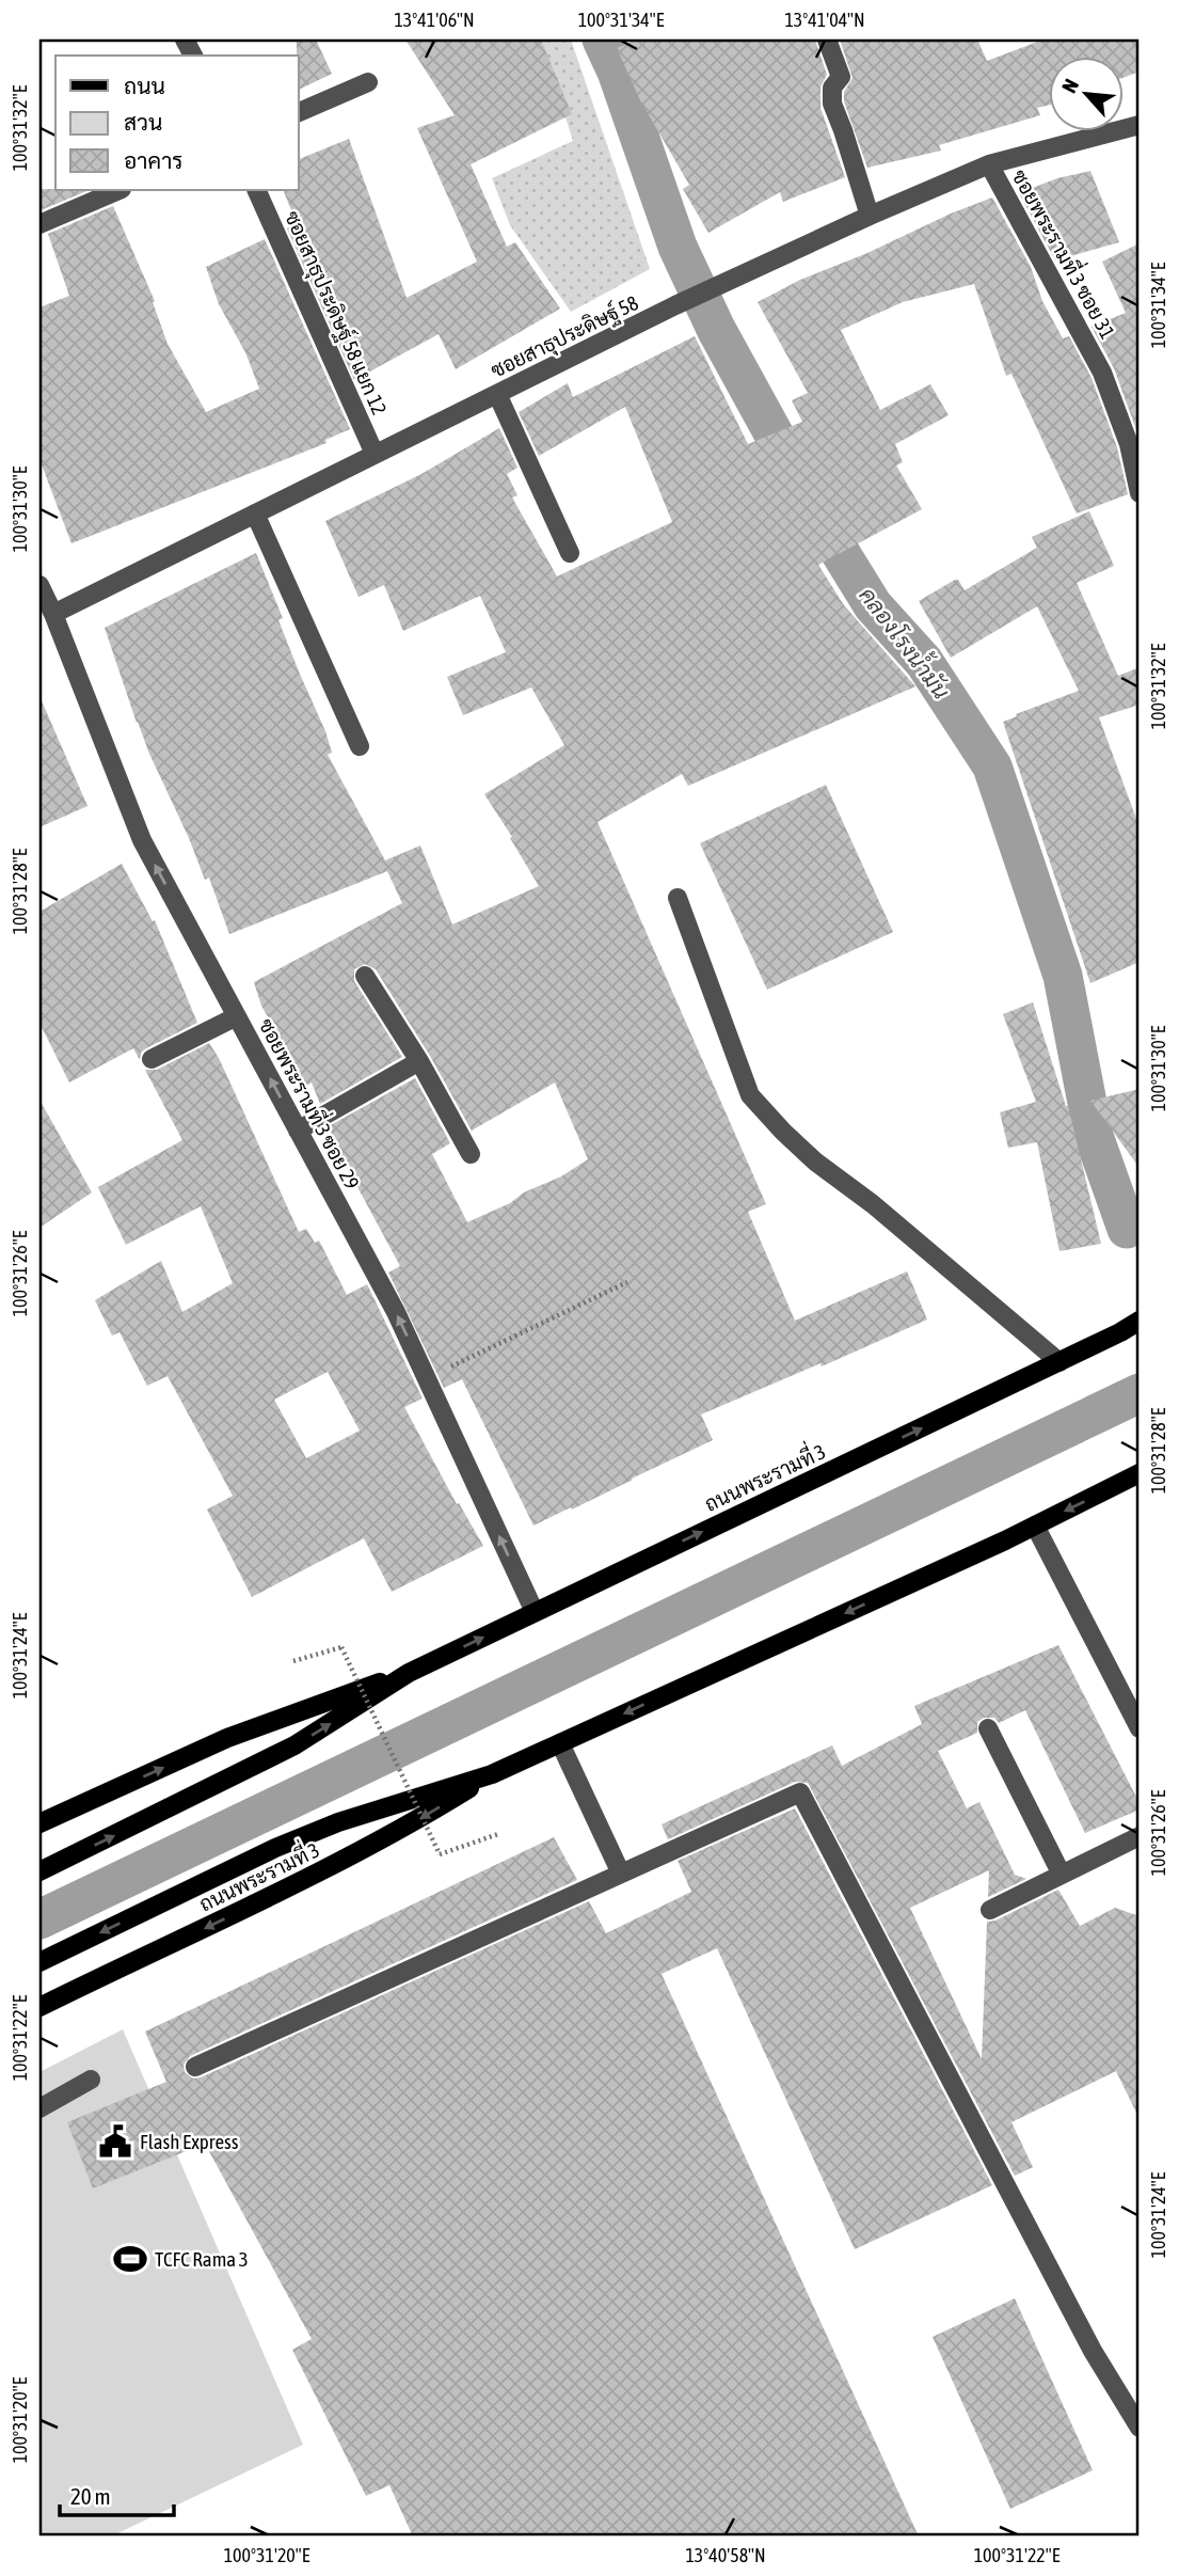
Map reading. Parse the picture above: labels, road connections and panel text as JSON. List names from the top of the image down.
{
  "streets": {
    "main road": ["ถนนพระรามที่ 3"],
    "street": [
      "ซอยพระรามที่ 3 ซอย 31",
      "ซอยสาธุประดิษฐ์ 58 แยก 12",
      "ซอยสาธุประดิษฐ์ 58",
      "ซอยพระรามที่ 3 ซอย 29"
    ]
  },
  "crossings": [
    ["ซอยพระรามที่ 3 ซอย 31", "ซอยสาธุประดิษฐ์ 58"],
    ["ซอยสาธุประดิษฐ์ 58 แยก 12", "ซอยสาธุประดิษฐ์ 58"],
    ["ซอยสาธุประดิษฐ์ 58", "ซอยพระรามที่ 3 ซอย 29"],
    ["ซอยพระรามที่ 3 ซอย 29", "ถนนพระรามที่ 3"]
  ],
  "one_way": ["ซอยพระรามที่ 3 ซอย 29"],
  "water": ["คลองโรงน้ำมัน"],
  "places": {
    "public building": ["Flash Express"],
    "sports": ["TCFC Rama 3"]
  },
  "legend": ["ถนน", "สวน", "อาคาร"],
  "scale_bar": "20 m",
  "north": "top left",
  "coordinates": [
    "13°41'06\"N",
    "100°31'34\"E",
    "13°41'04\"N",
    "100°31'32\"E",
    "100°31'30\"E",
    "100°31'28\"E",
    "100°31'26\"E",
    "100°31'24\"E",
    "100°31'22\"E",
    "100°31'20\"E",
    "13°40'58\"N"
  ]
}
